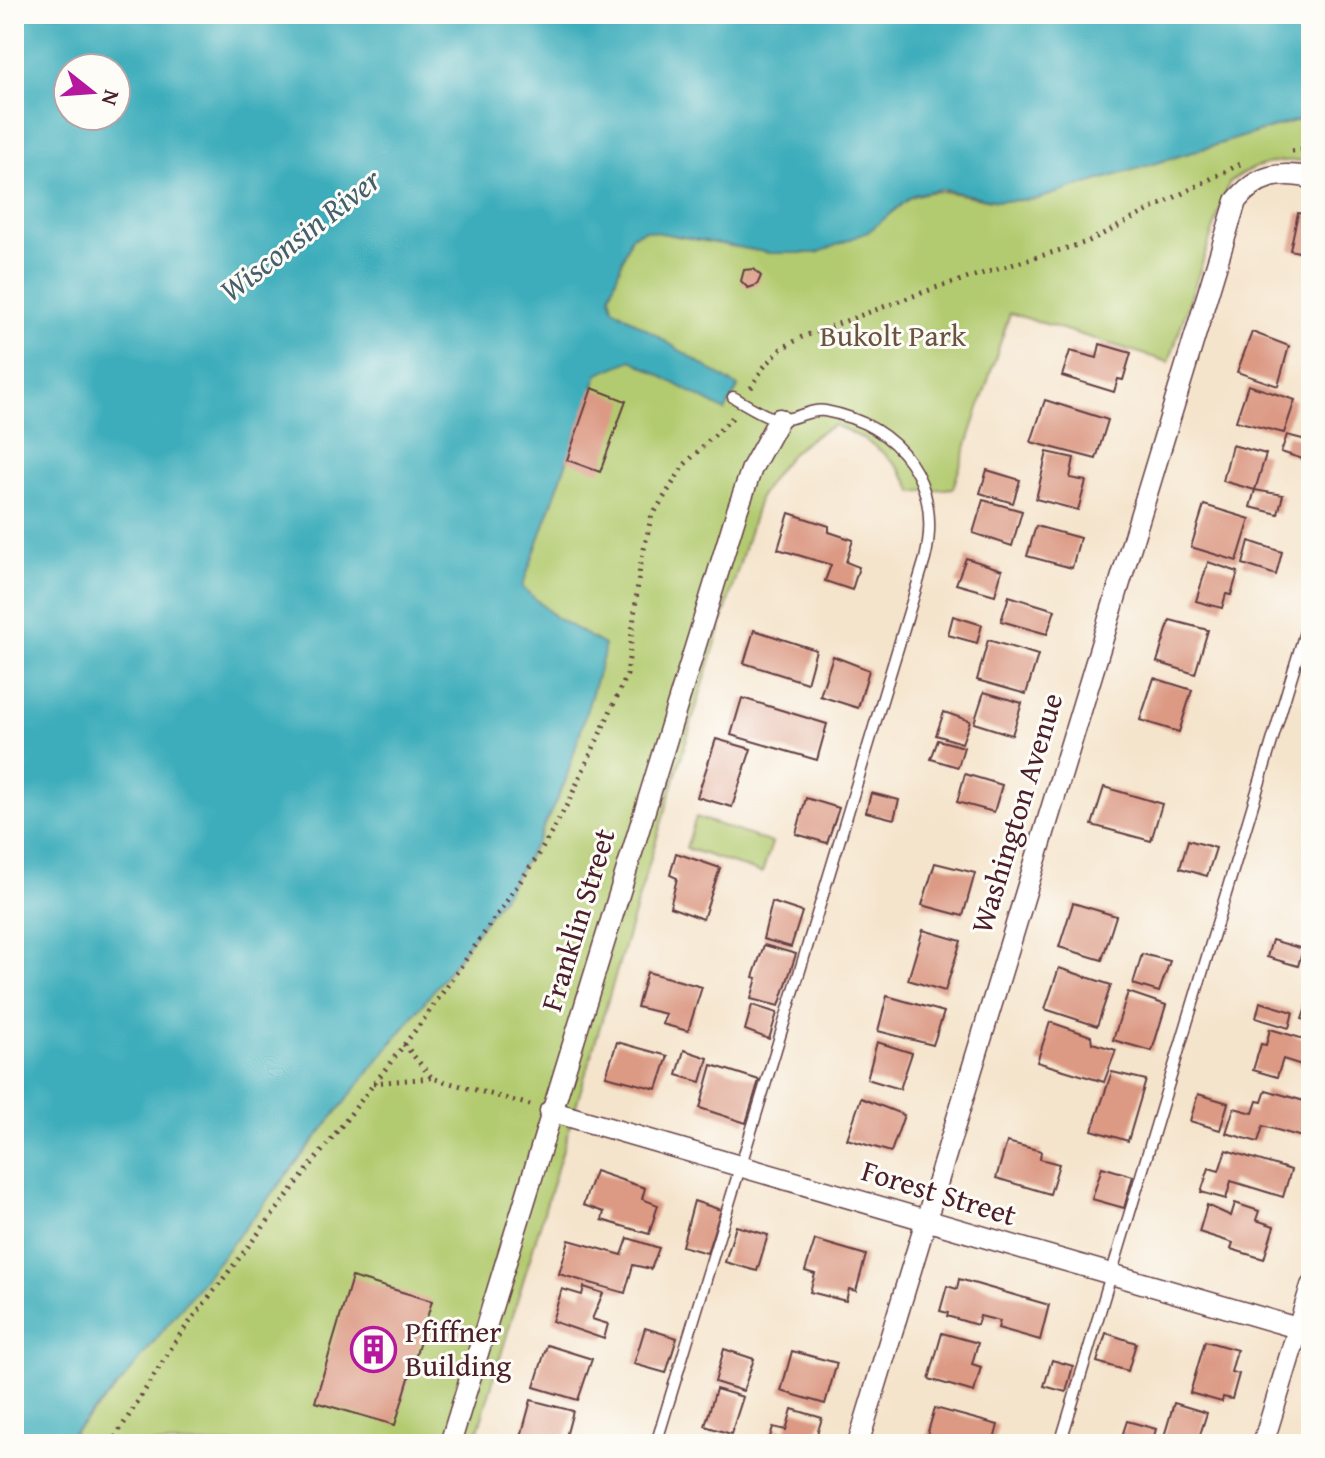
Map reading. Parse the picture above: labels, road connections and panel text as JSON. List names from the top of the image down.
{
  "streets": {
    "street": ["Washington Avenue", "Franklin Street", "Forest Street"]
  },
  "crossings": [
    ["Washington Avenue", "Forest Street"],
    ["Franklin Street", "Forest Street"]
  ],
  "water": ["Wisconsin River"],
  "parks": ["Bukolt Park"],
  "places": {
    "building": ["Pfiffner Building"]
  },
  "north": "right"
}
